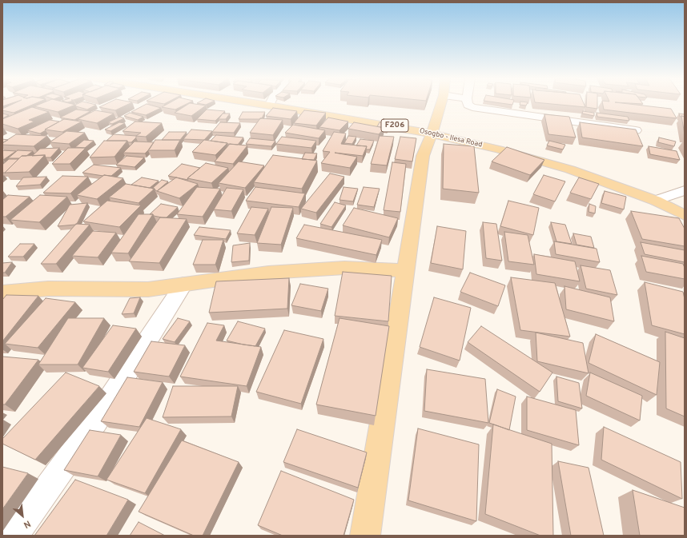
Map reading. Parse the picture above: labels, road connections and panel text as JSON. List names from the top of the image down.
{
  "streets": {
    "main road": ["F206", "Osogbo - Ilesa Road"]
  },
  "north": "bottom right"
}
